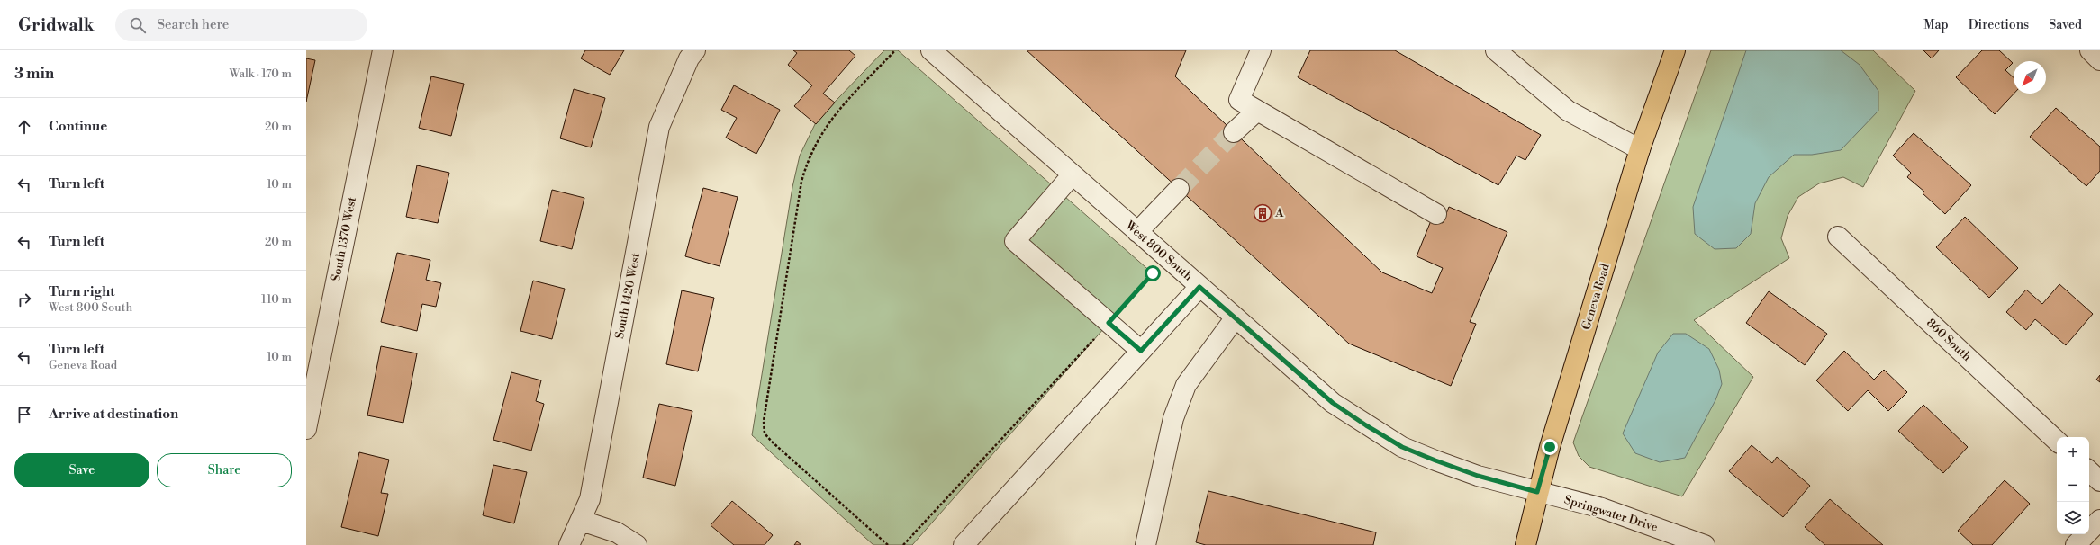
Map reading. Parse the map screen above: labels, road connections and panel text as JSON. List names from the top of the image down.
{
  "streets": {
    "main road": ["Geneva Road"],
    "street": [
      "South 1370 West",
      "West 800 South",
      "South 1420 West",
      "860 South",
      "Springwater Drive"
    ]
  },
  "crossings": [
    ["West 800 South", "Geneva Road"],
    ["West 800 South", "Springwater Drive"],
    ["Geneva Road", "Springwater Drive"]
  ],
  "places": {
    "building": ["A"]
  },
  "north": "bottom left",
  "page": {
    "header": "Gridwalk",
    "search": "Search here",
    "nav": ["Map", "Directions", "Saved"],
    "heading": ["3 min", "Walk · 170 m"],
    "list": [
      ["Continue", "20 m"],
      ["Turn left", "10 m"],
      ["Turn left", "20 m"],
      ["Turn right", "West 800 South", "110 m"],
      ["Turn left", "Geneva Road", "10 m"],
      "Arrive at destination"
    ],
    "map_buttons": ["+", "−"],
    "buttons": ["Save", "Share"]
  }
}
